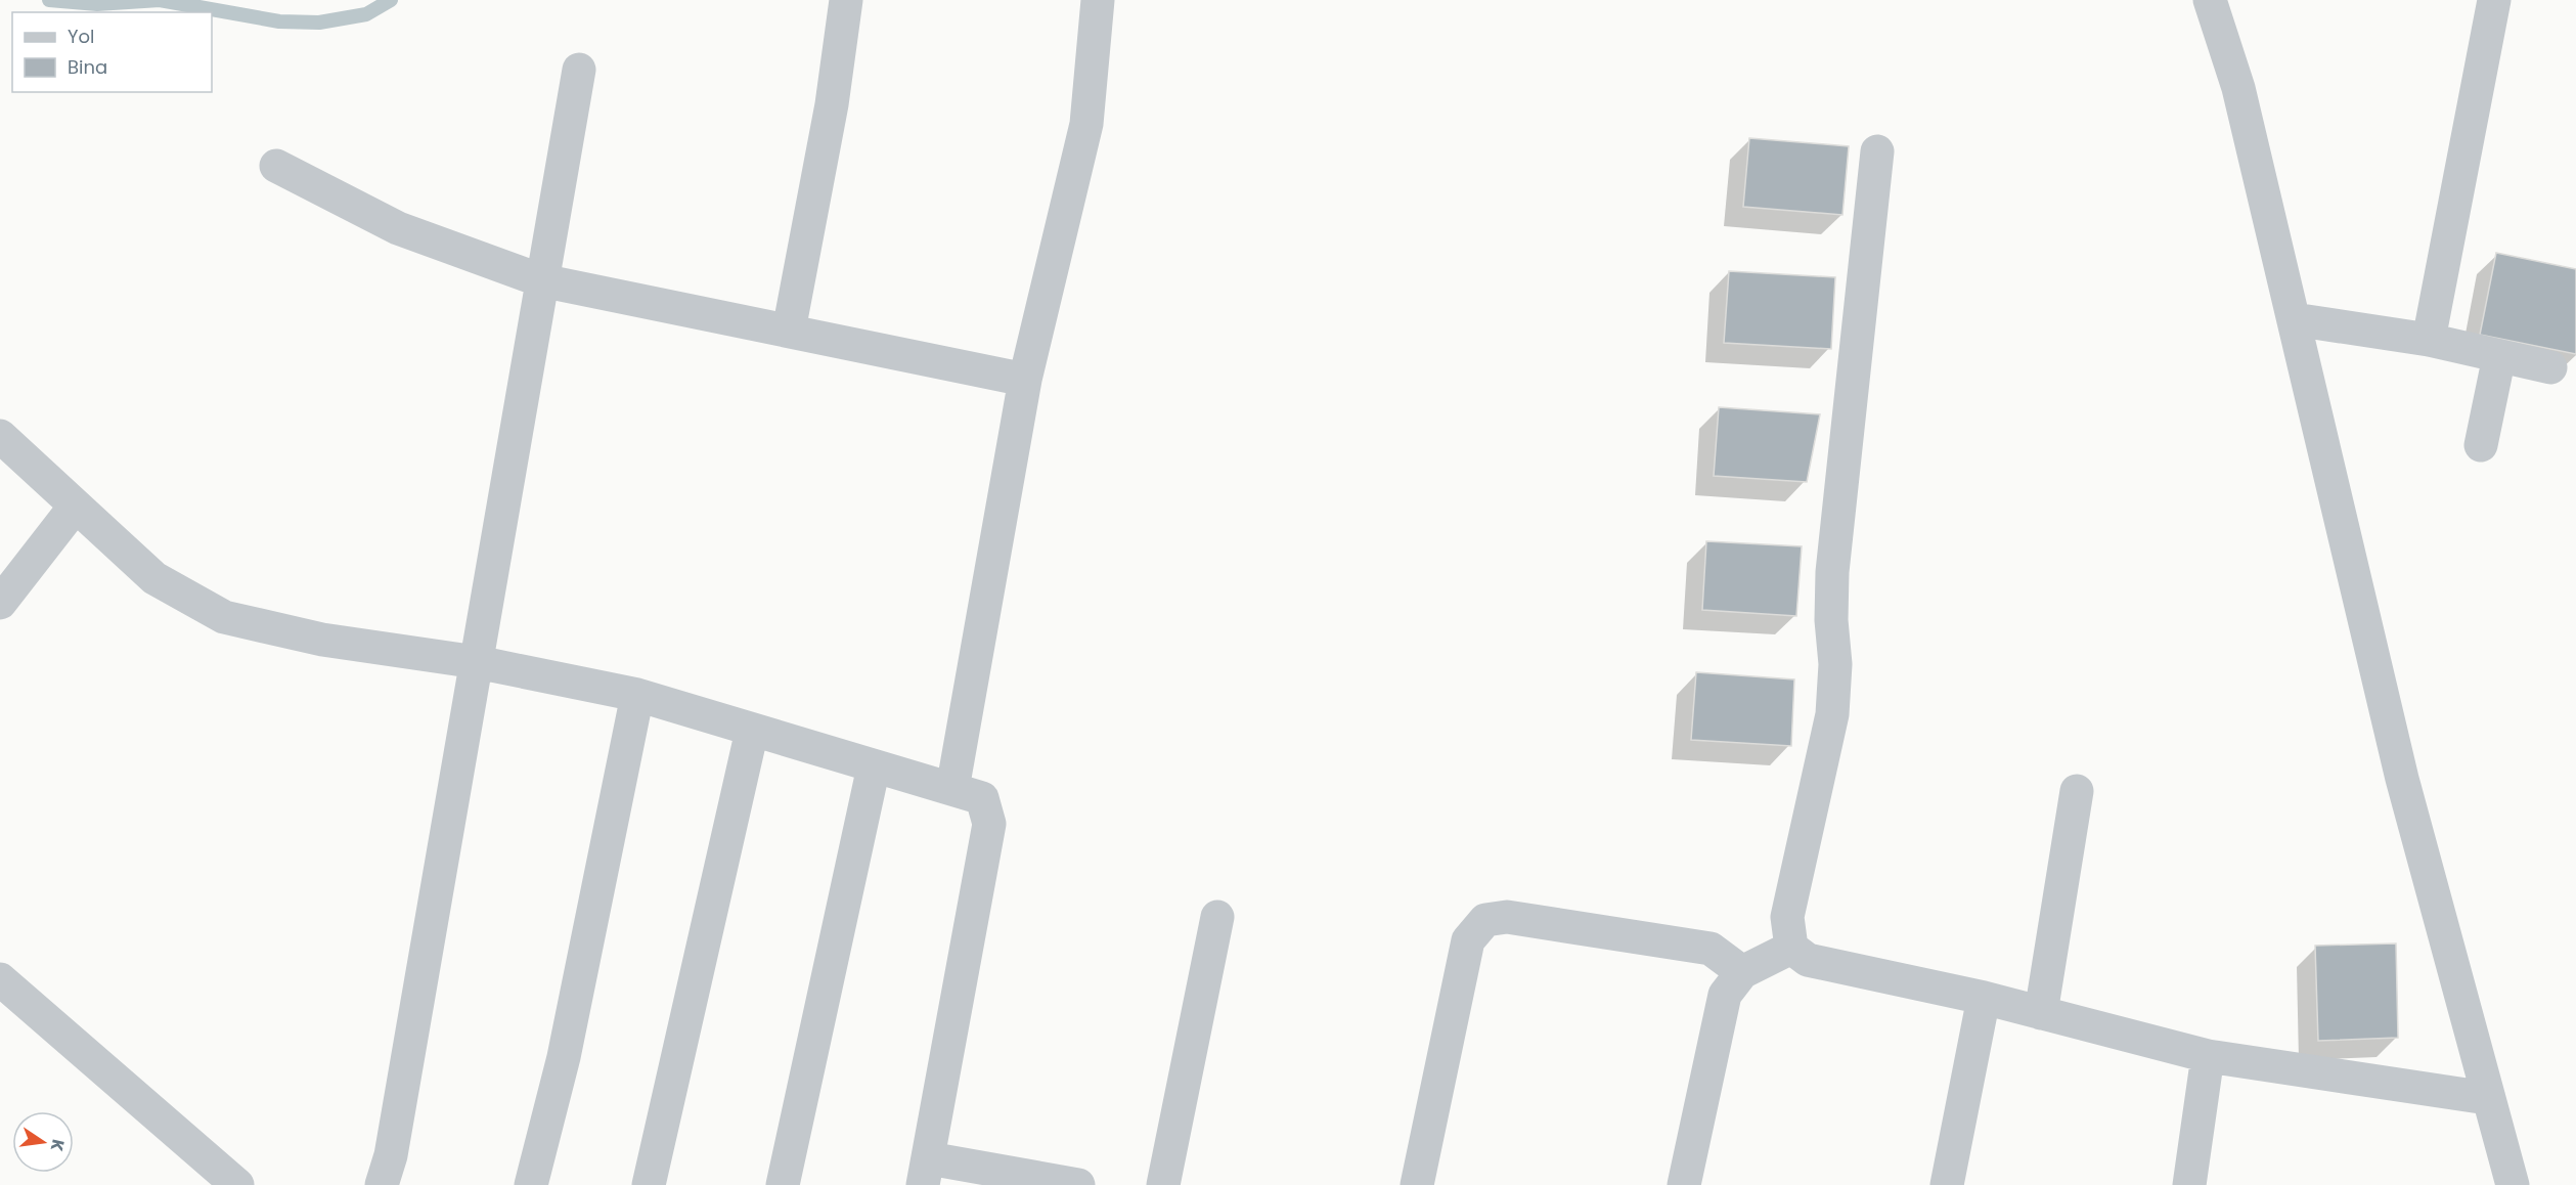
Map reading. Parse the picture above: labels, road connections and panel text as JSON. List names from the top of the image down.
{
  "legend": ["Yol", "Bina"],
  "north": "right"
}
